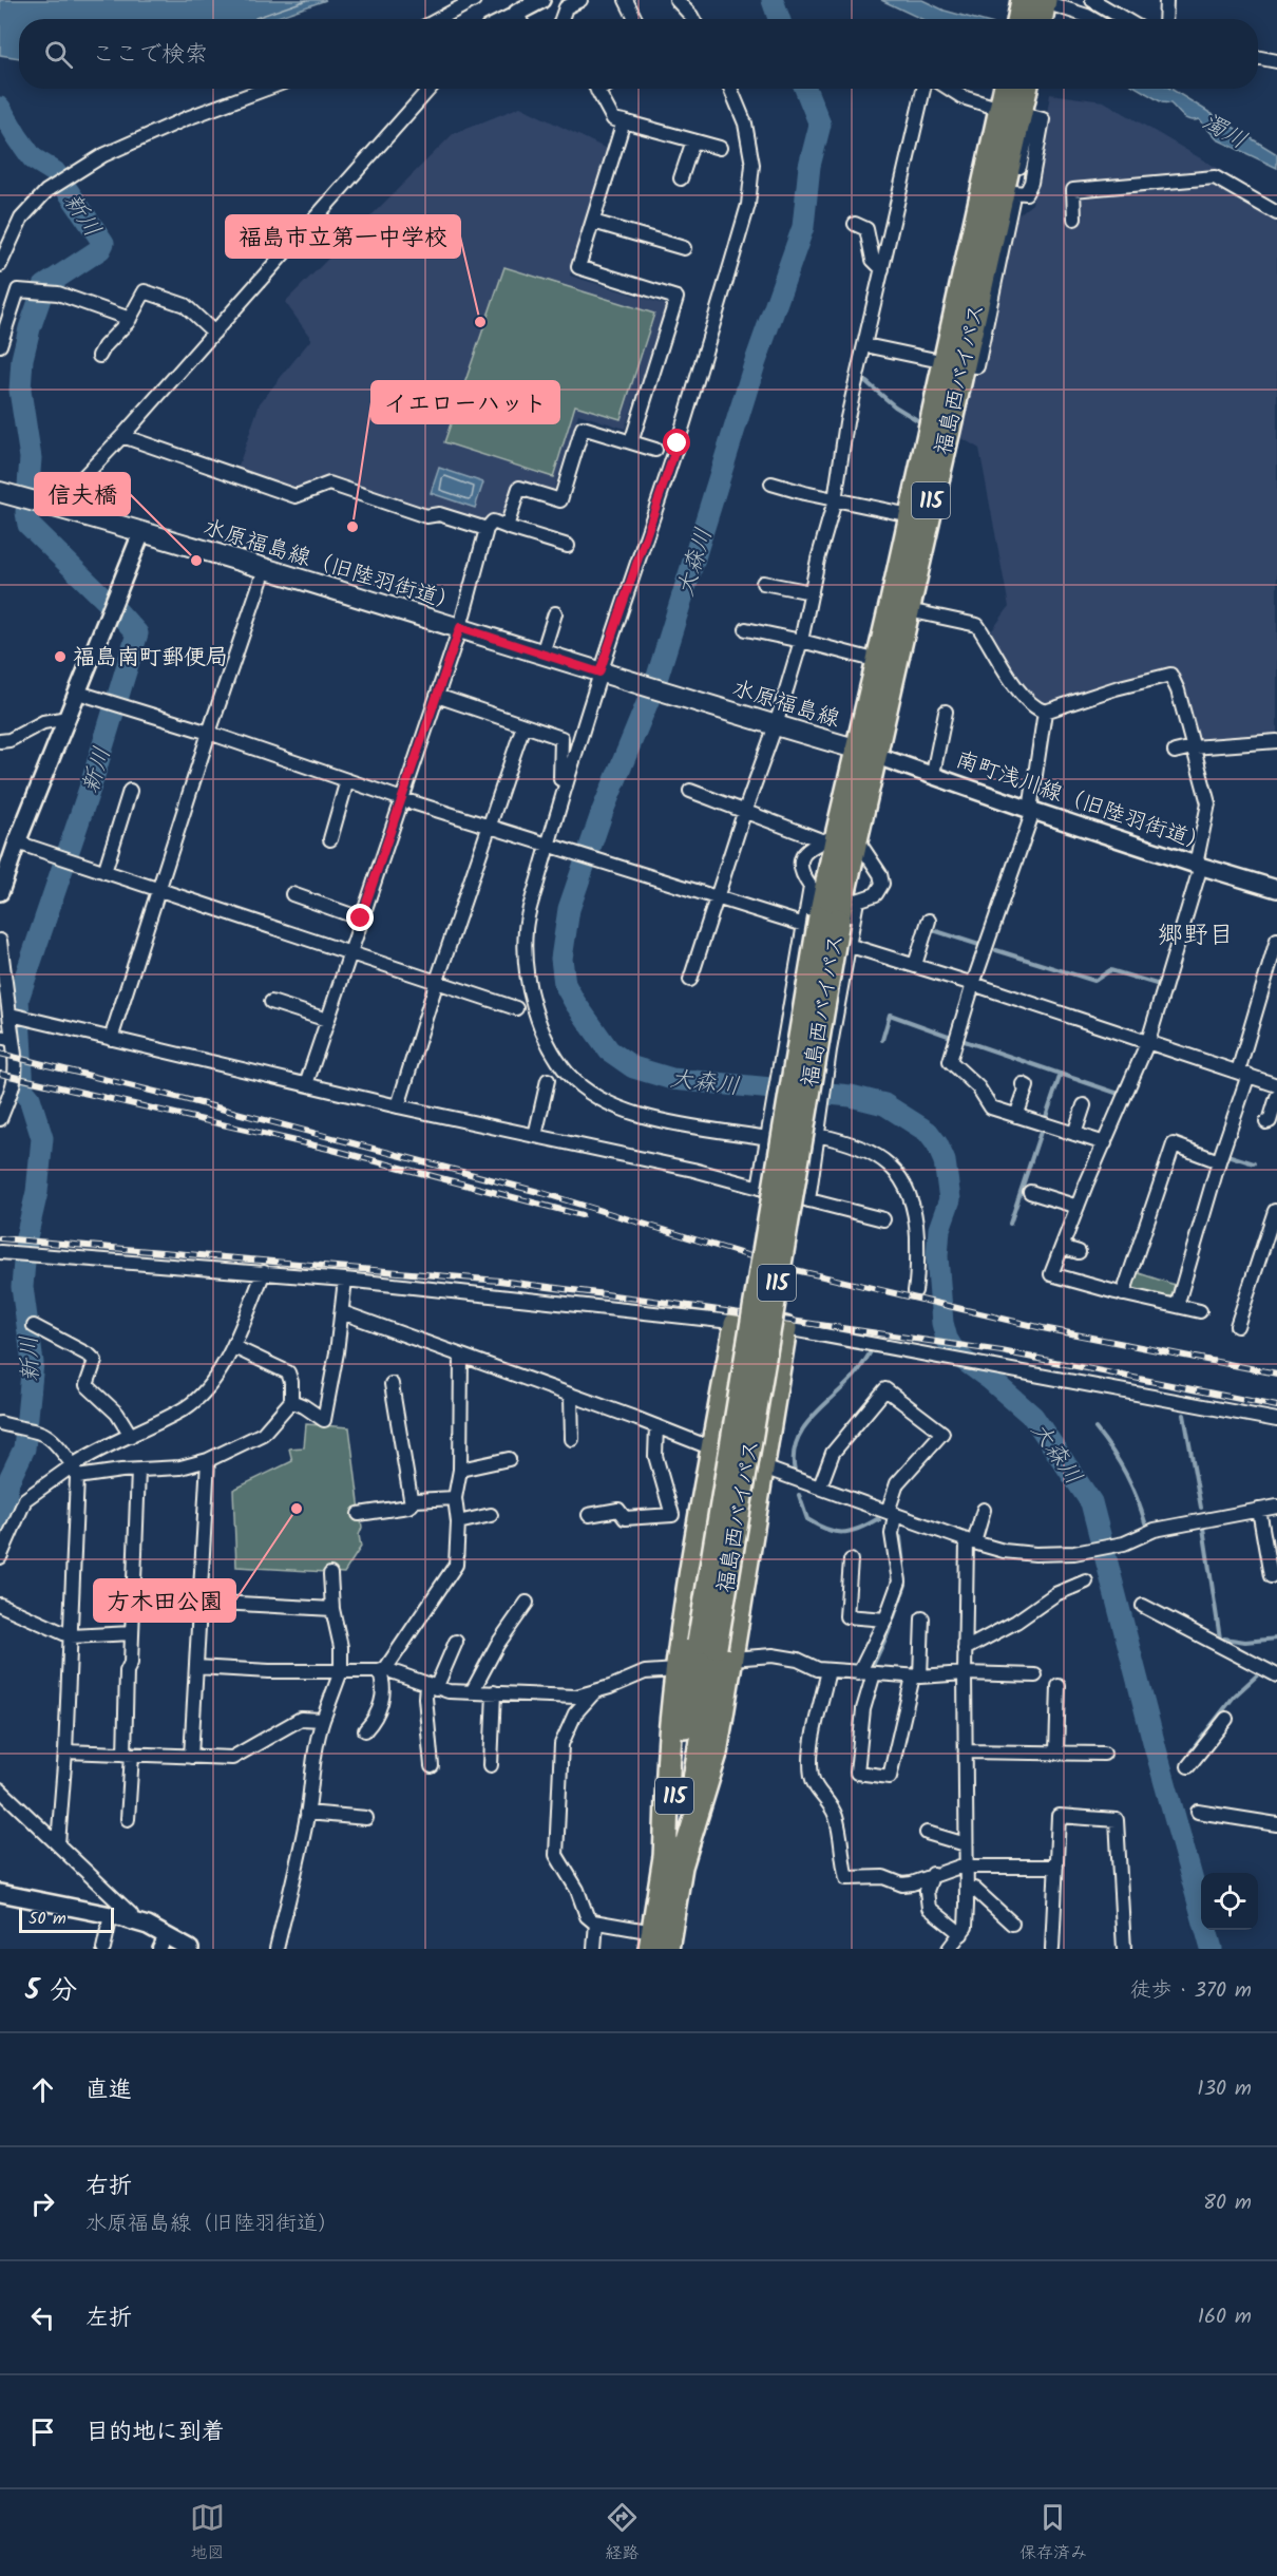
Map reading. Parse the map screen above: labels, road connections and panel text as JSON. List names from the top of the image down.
{
  "streets": {
    "highway": ["福島西バイパス", "115"],
    "main road": ["水原福島線（旧陸羽街道）", "水原福島線"],
    "street": ["南町浅川線（旧陸羽街道）"]
  },
  "crossings": [
    ["福島西バイパス", "水原福島線"],
    ["福島西バイパス", "南町浅川線（旧陸羽街道）"],
    ["水原福島線（旧陸羽街道）", "水原福島線"],
    ["水原福島線", "南町浅川線（旧陸羽街道）"]
  ],
  "districts": ["郷野目"],
  "water": ["濁川", "新川", "大森川"],
  "places": [
    "福島市立第一中学校",
    "イエローハット",
    "信夫橋",
    "福島南町郵便局",
    "方木田公園"
  ],
  "scale_bar": "50 m",
  "page": {
    "search": "ここで検索",
    "scale": "50 m",
    "heading": ["5 分", "徒歩 · 370 m"],
    "list": [
      ["直進", "130 m"],
      ["右折", "水原福島線（旧陸羽街道）", "80 m"],
      ["左折", "160 m"],
      "目的地に到着"
    ],
    "nav": ["地図", "経路", "保存済み"]
  }
}
